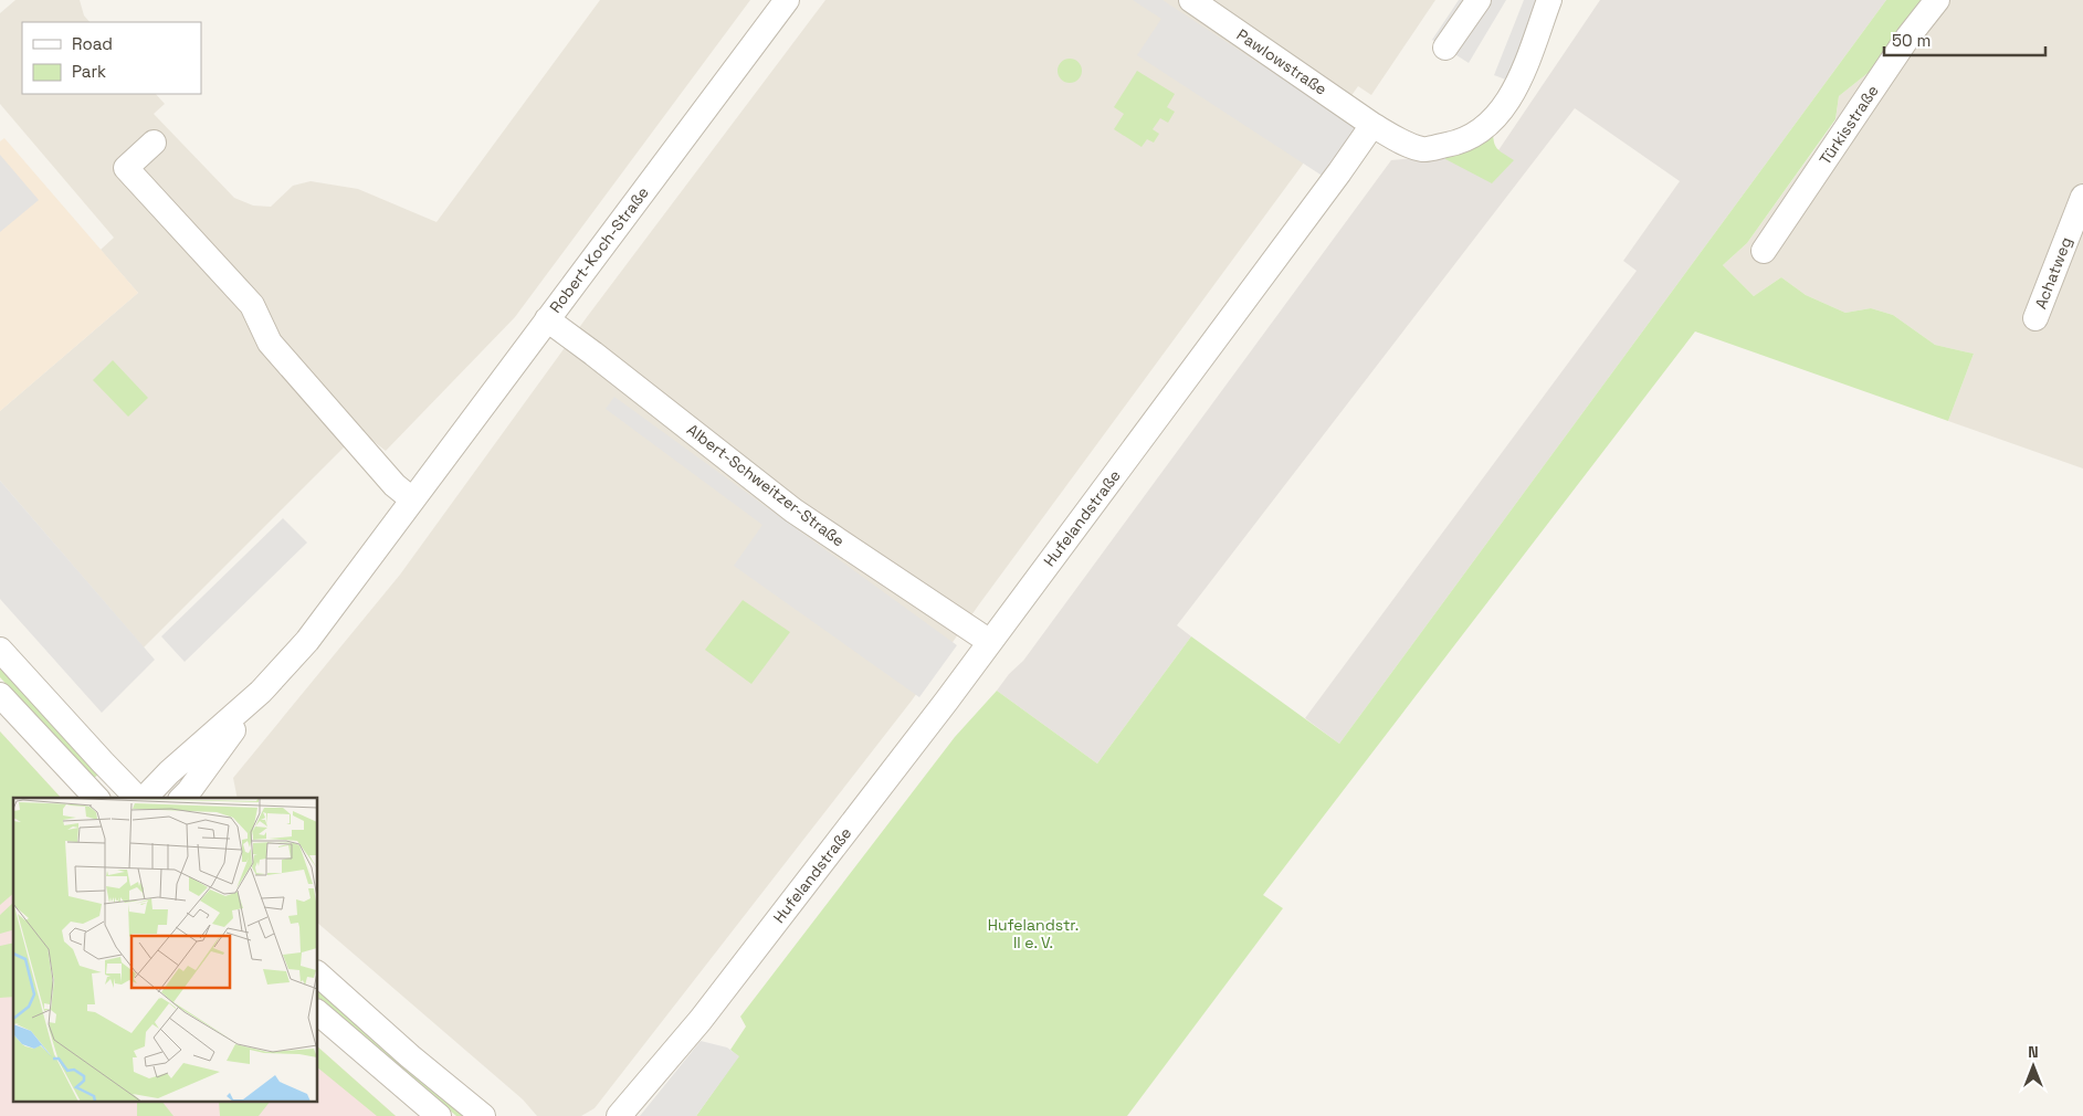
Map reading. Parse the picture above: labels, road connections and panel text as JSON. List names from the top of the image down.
{
  "streets": {
    "street": [
      "Pawlowstraße",
      "Türkisstraße",
      "Robert-Koch-Straße",
      "Achatweg",
      "Albert-Schweitzer-Straße",
      "Hufelandstraße"
    ]
  },
  "crossings": [
    ["Pawlowstraße", "Hufelandstraße"],
    ["Robert-Koch-Straße", "Albert-Schweitzer-Straße"],
    ["Albert-Schweitzer-Straße", "Hufelandstraße"]
  ],
  "parks": ["Hufelandstr. II e. V."],
  "legend": ["Road", "Park"],
  "scale_bar": "50 m",
  "north": "top"
}
